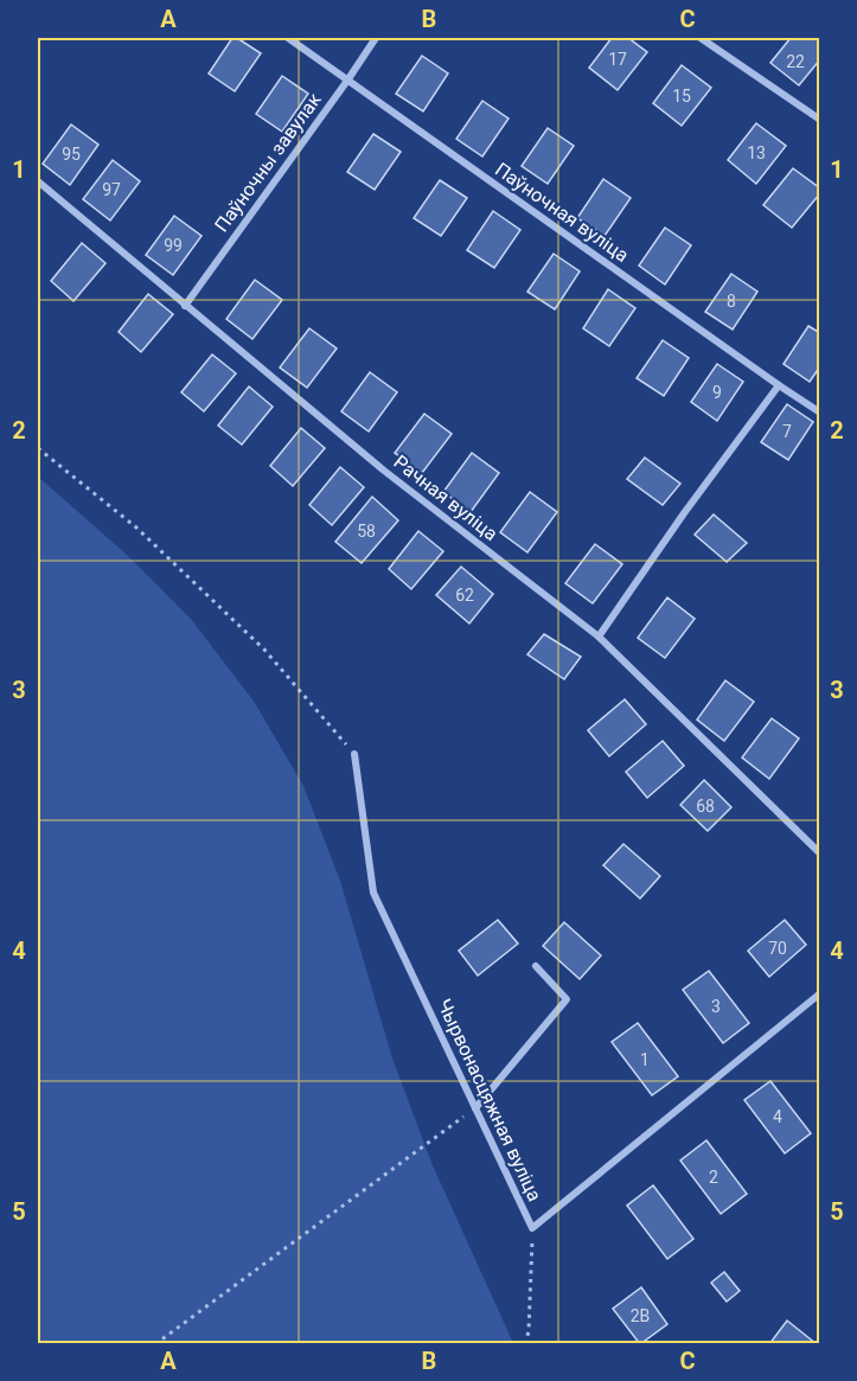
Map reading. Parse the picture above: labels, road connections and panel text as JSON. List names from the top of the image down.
{
  "streets": {
    "street": [
      "Паўночны завулак",
      "Паўночная вуліца",
      "Рачная вуліца",
      "Чырвонасцяжная вуліца"
    ]
  },
  "crossings": [
    ["Паўночны завулак", "Паўночная вуліца"],
    ["Паўночны завулак", "Рачная вуліца"]
  ],
  "house_numbers": [
    "17",
    "22",
    "15",
    "13",
    "95",
    "97",
    "99",
    "8",
    "9",
    "7",
    "58",
    "62",
    "68",
    "70",
    "3",
    "1",
    "4",
    "2",
    "2В"
  ],
  "grid": {
    "columns": ["A", "B", "C"],
    "rows": [
      "1",
      "2",
      "3",
      "4",
      "5"
    ]
  }
}
